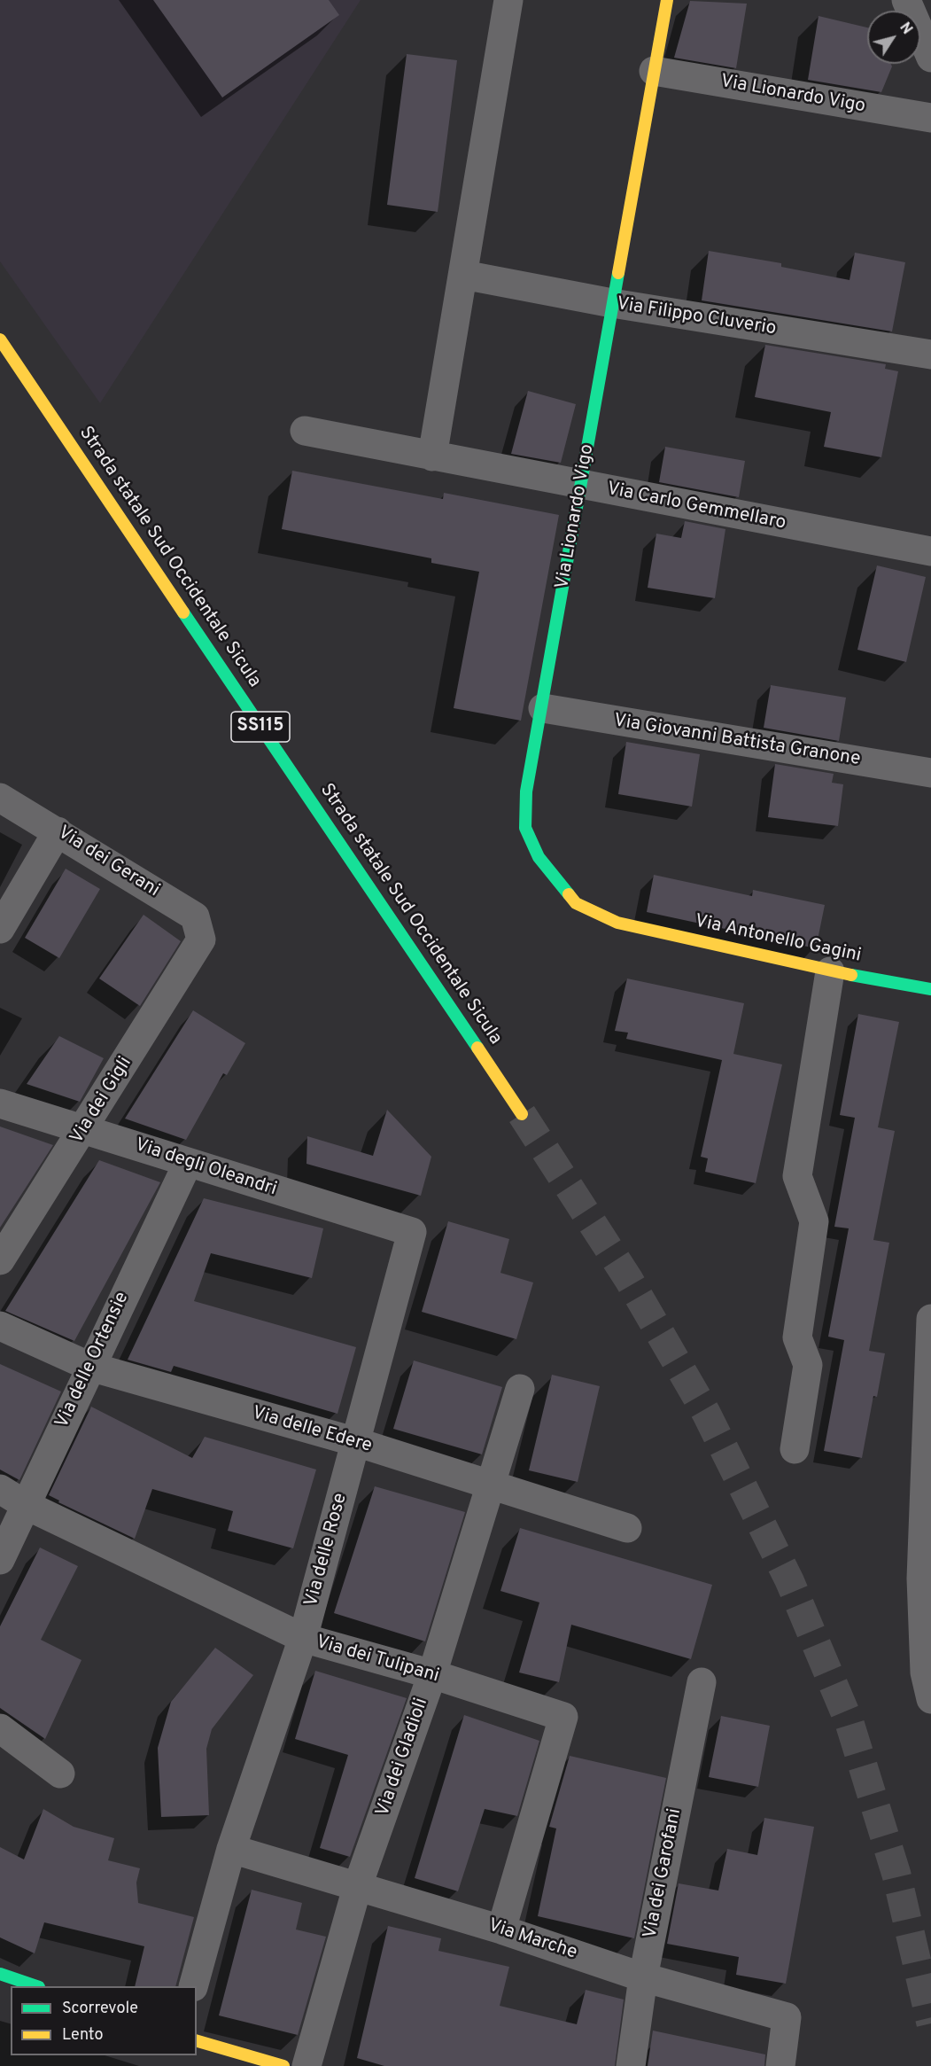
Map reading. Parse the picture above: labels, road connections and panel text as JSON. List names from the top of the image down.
{
  "streets": {
    "street": [
      "Via Lionardo Vigo",
      "Via Filippo Cluverio",
      "Via Carlo Gemmellaro",
      "Strada statale Sud Occidentale Sicula",
      "SS115",
      "Via Giovanni Battista Granone",
      "Via dei Gerani",
      "Via Antonello Gagini",
      "Via dei Gigli",
      "Via degli Oleandri",
      "Via delle Ortensie",
      "Via delle Edere",
      "Via delle Rose",
      "Via dei Tulipani",
      "Via dei Gladioli",
      "Via dei Garofani",
      "Via Marche"
    ]
  },
  "crossings": [
    ["Via Lionardo Vigo", "Via Filippo Cluverio"],
    ["Via Lionardo Vigo", "Via Carlo Gemmellaro"],
    ["Via Lionardo Vigo", "Via Giovanni Battista Granone"],
    ["Via Lionardo Vigo", "Via Antonello Gagini"],
    ["Via dei Gerani", "Via dei Gigli"],
    ["Via dei Gigli", "Via degli Oleandri"],
    ["Via degli Oleandri", "Via delle Ortensie"],
    ["Via degli Oleandri", "Via delle Rose"],
    ["Via delle Ortensie", "Via delle Edere"],
    ["Via delle Ortensie", "Via dei Tulipani"],
    ["Via delle Edere", "Via delle Rose"],
    ["Via delle Edere", "Via dei Gladioli"],
    ["Via delle Rose", "Via dei Tulipani"],
    ["Via delle Rose", "Via Marche"],
    ["Via dei Tulipani", "Via dei Gladioli"],
    ["Via dei Tulipani", "Via Marche"],
    ["Via dei Gladioli", "Via Marche"],
    ["Via dei Garofani", "Via Marche"]
  ],
  "legend": ["Scorrevole", "Lento"],
  "north": "top right"
}
